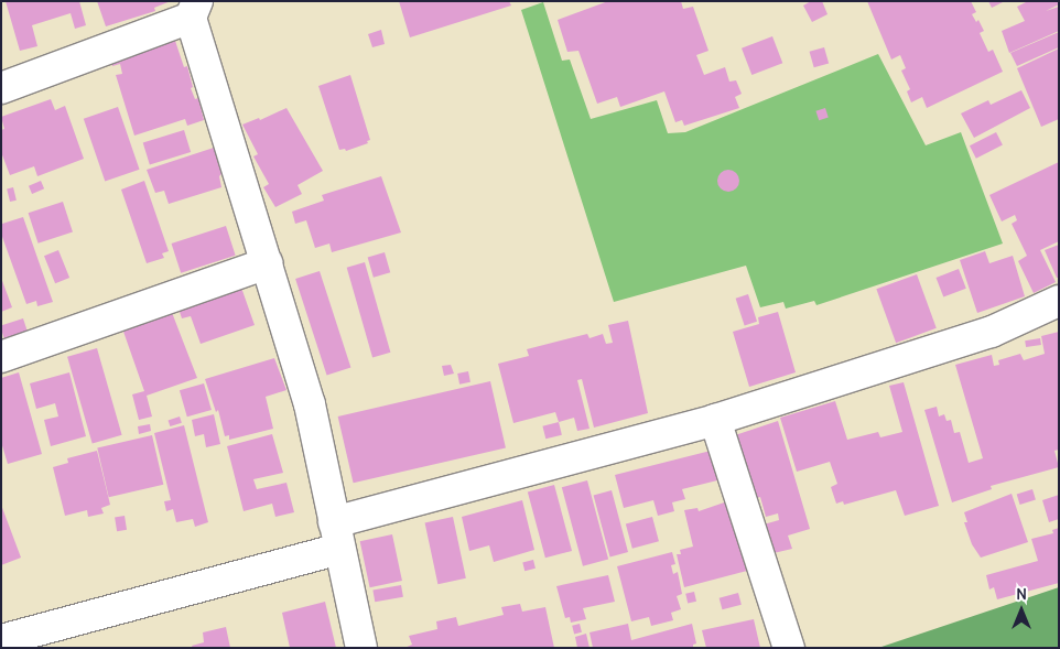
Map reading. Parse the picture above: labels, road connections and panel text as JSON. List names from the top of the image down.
{
  "north": "top"
}
